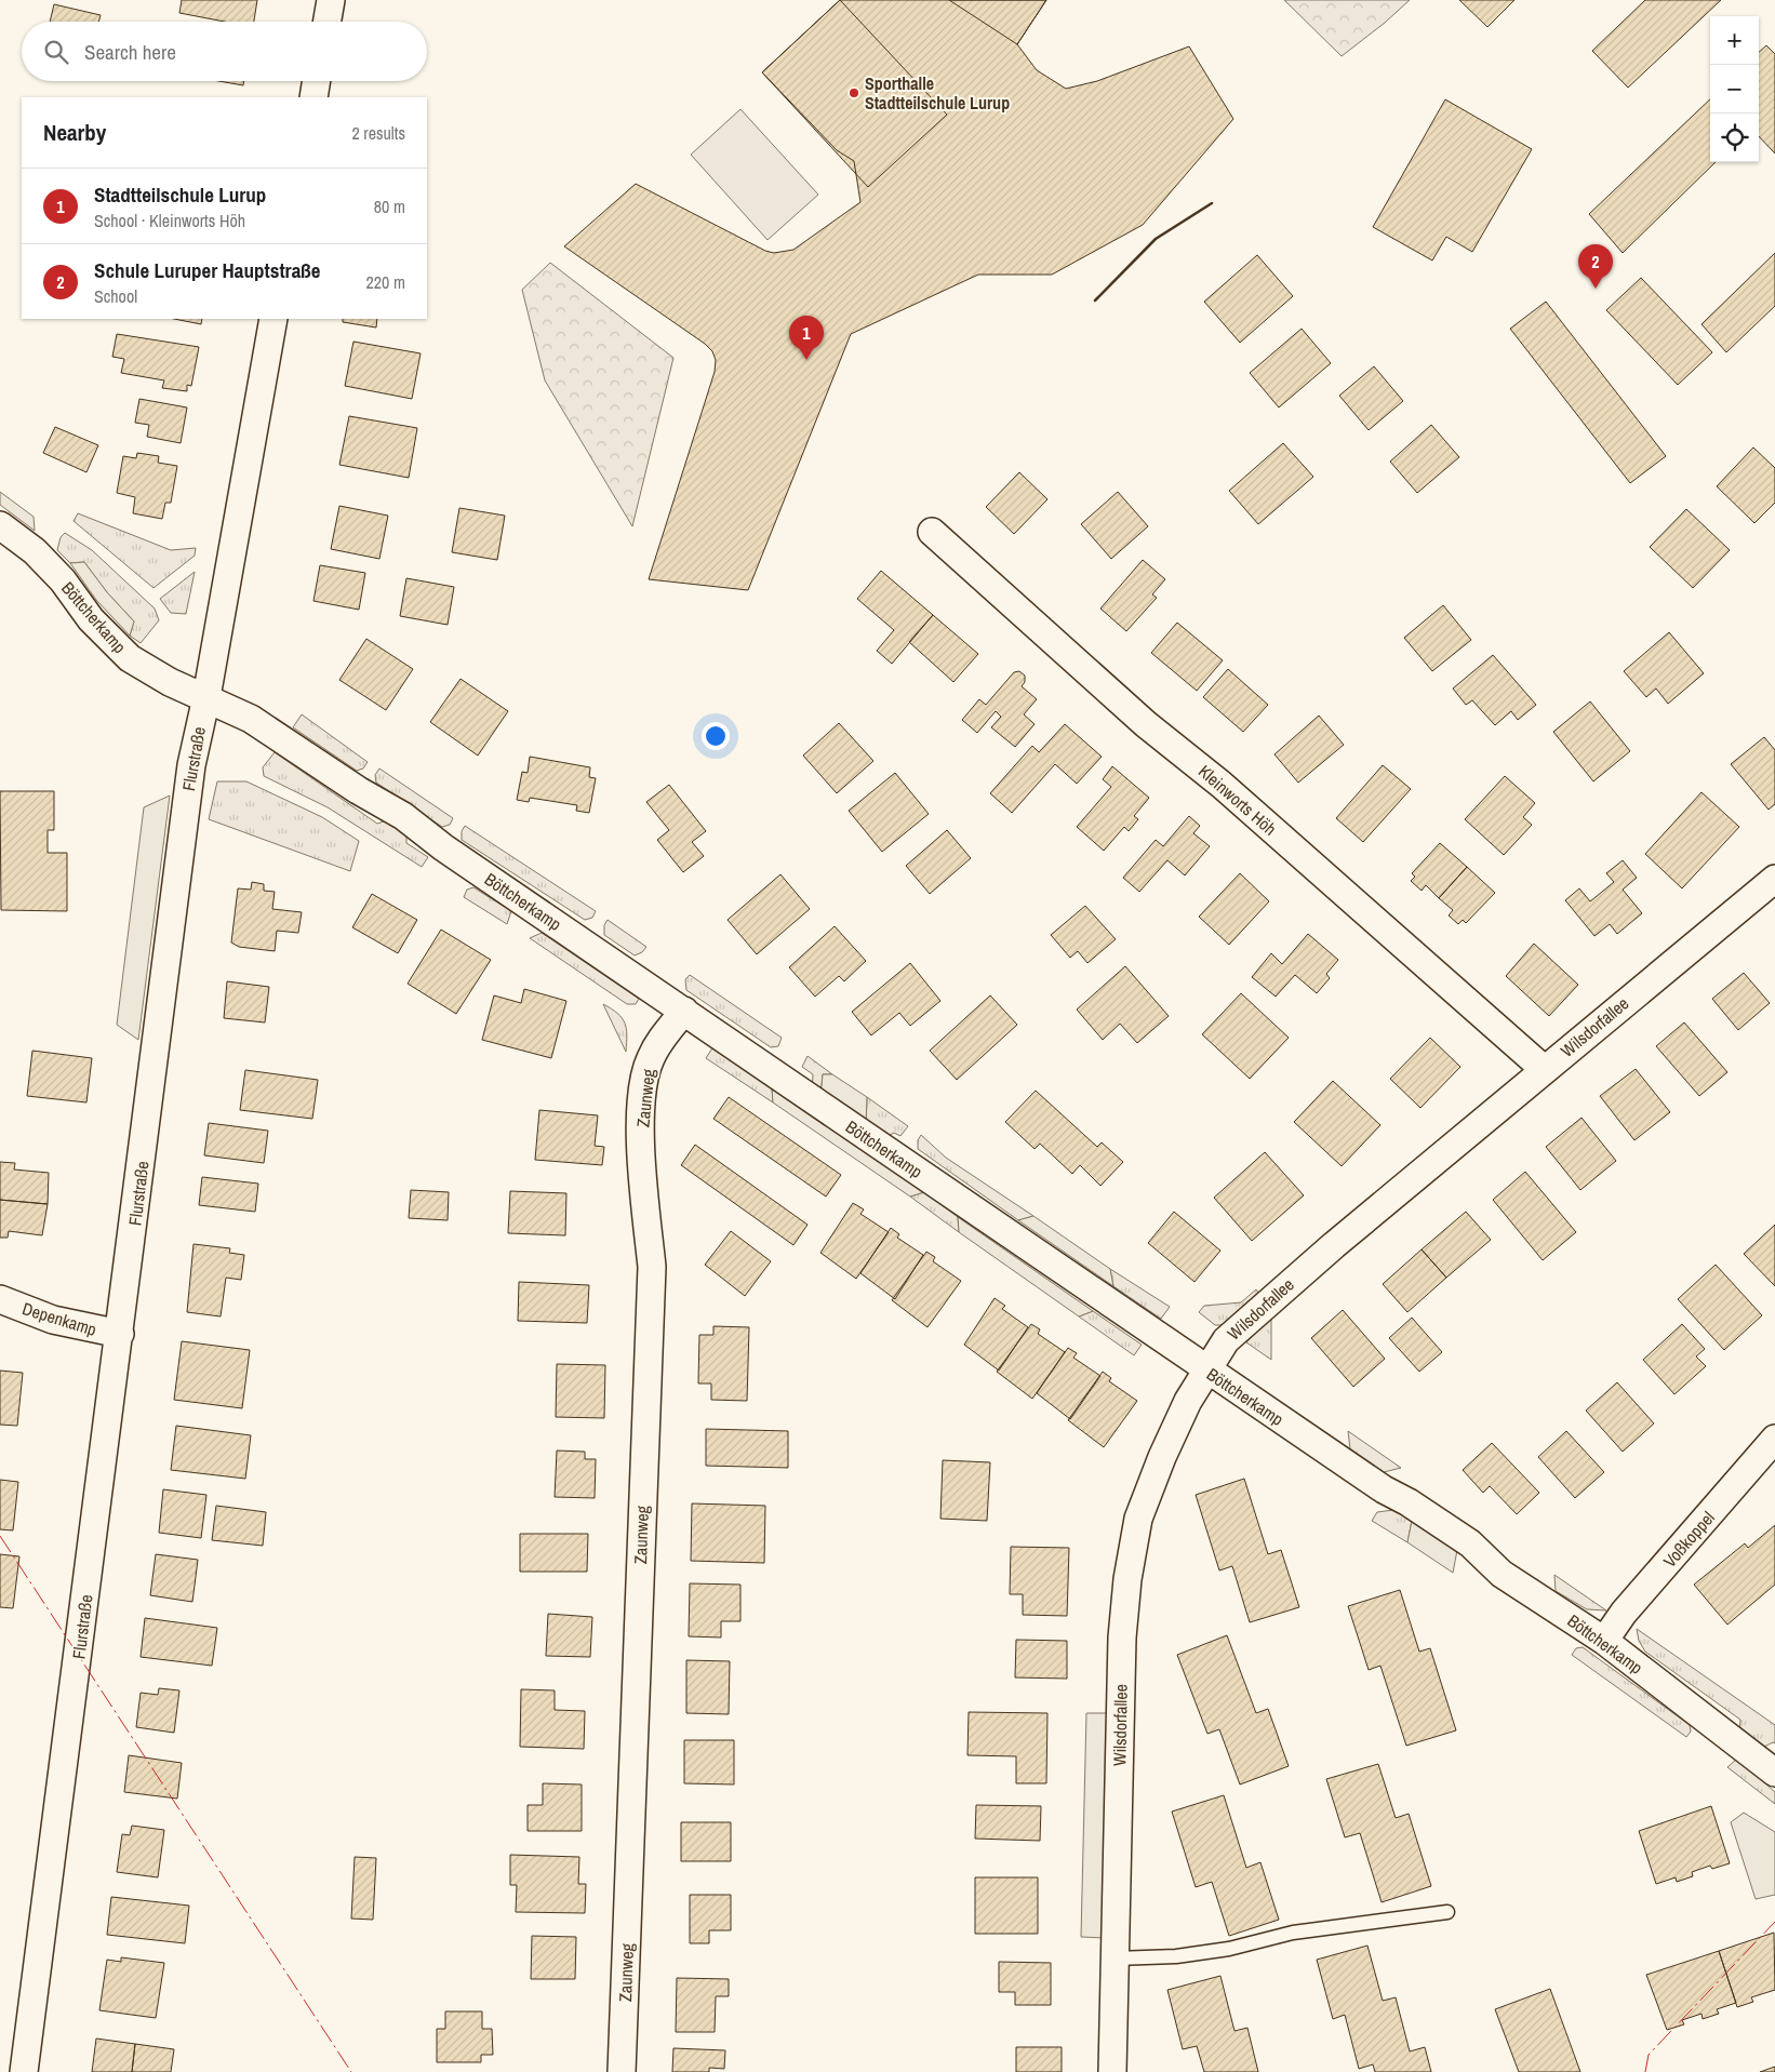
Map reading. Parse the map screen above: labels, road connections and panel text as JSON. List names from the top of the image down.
{
  "streets": {
    "street": [
      "Böttcherkamp",
      "Flurstraße",
      "Kleinworts Höh",
      "Wilsdorfallee",
      "Zaunweg",
      "Depenkamp",
      "Voßkoppel"
    ]
  },
  "crossings": [
    ["Böttcherkamp", "Flurstraße"],
    ["Böttcherkamp", "Wilsdorfallee"],
    ["Böttcherkamp", "Zaunweg"],
    ["Böttcherkamp", "Voßkoppel"],
    ["Flurstraße", "Depenkamp"],
    ["Kleinworts Höh", "Wilsdorfallee"]
  ],
  "places": ["Sporthalle Stadtteilschule Lurup"],
  "page": {
    "map_buttons": ["+", "−"],
    "search": "Search here",
    "heading": ["Nearby", "2 results"],
    "list": [
      {
        "mark": "1",
        "name": "Stadtteilschule Lurup",
        "note": "School · Kleinworts Höh",
        "value": "80 m"
      },
      {
        "mark": "2",
        "name": "Schule Luruper Hauptstraße",
        "note": "School",
        "value": "220 m"
      }
    ],
    "pins": ["2", "1"]
  }
}
